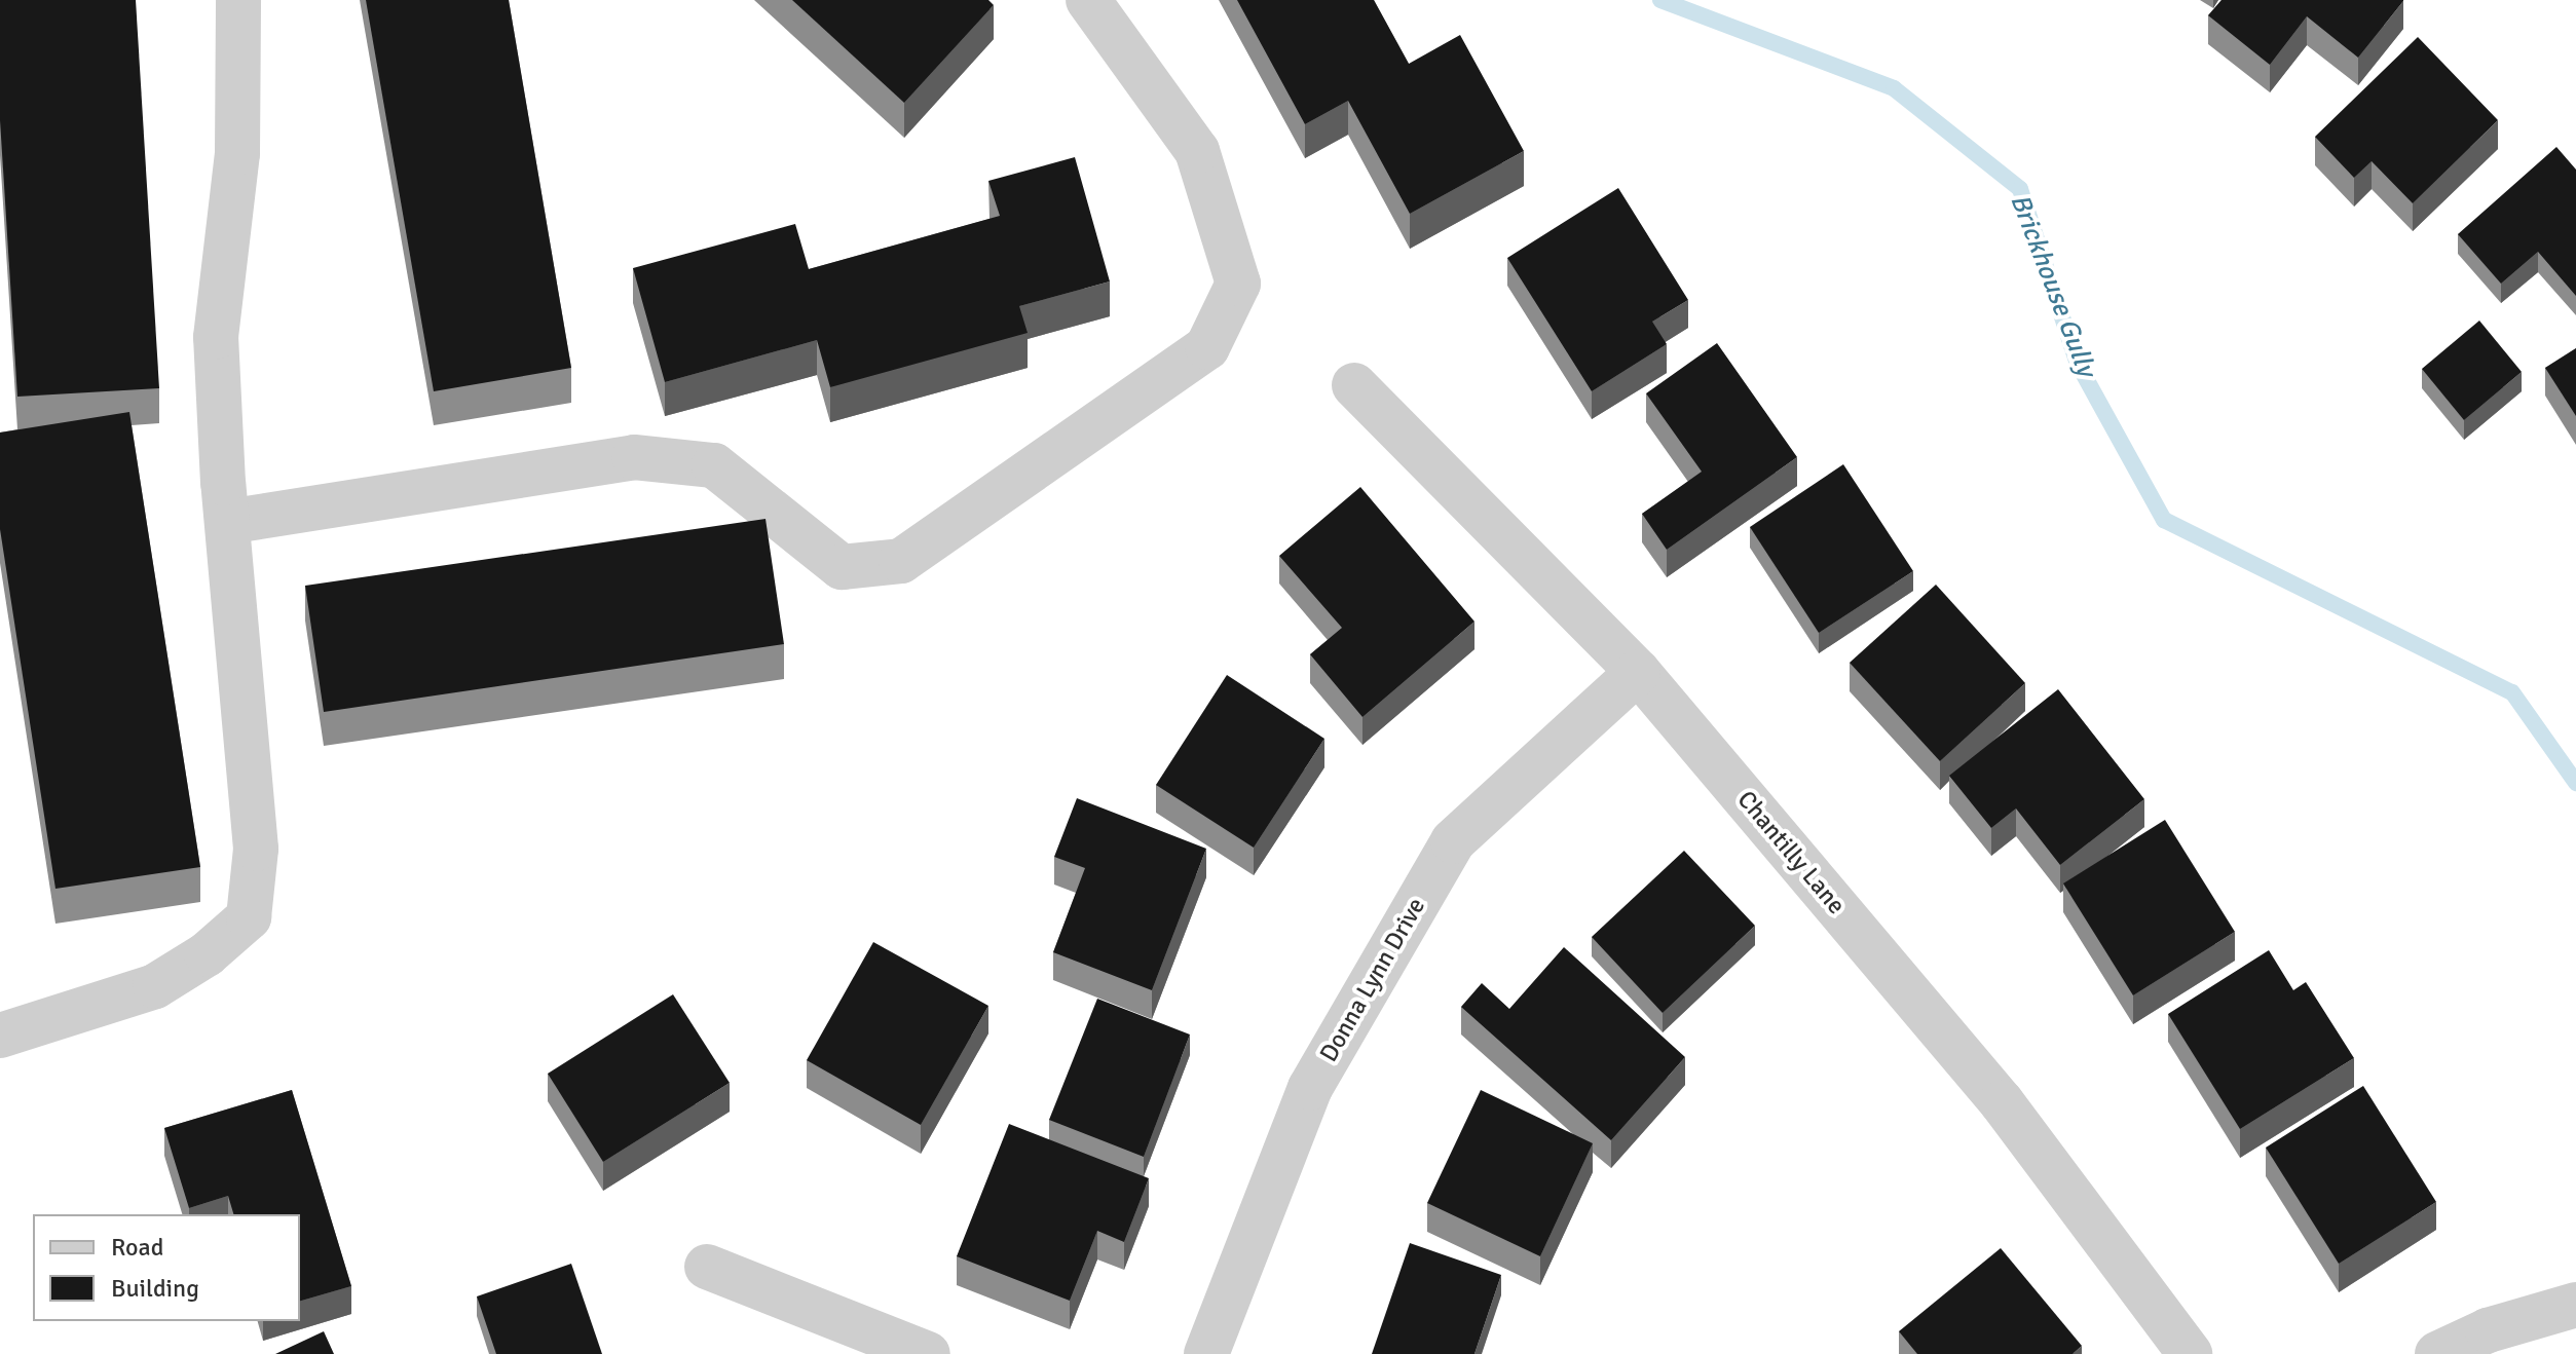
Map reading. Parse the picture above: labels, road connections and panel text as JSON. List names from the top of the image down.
{
  "streets": {
    "street": ["Chantilly Lane", "Donna Lynn Drive"]
  },
  "crossings": [
    ["Chantilly Lane", "Donna Lynn Drive"]
  ],
  "water": ["Brickhouse Gully"],
  "legend": ["Road", "Building"]
}
